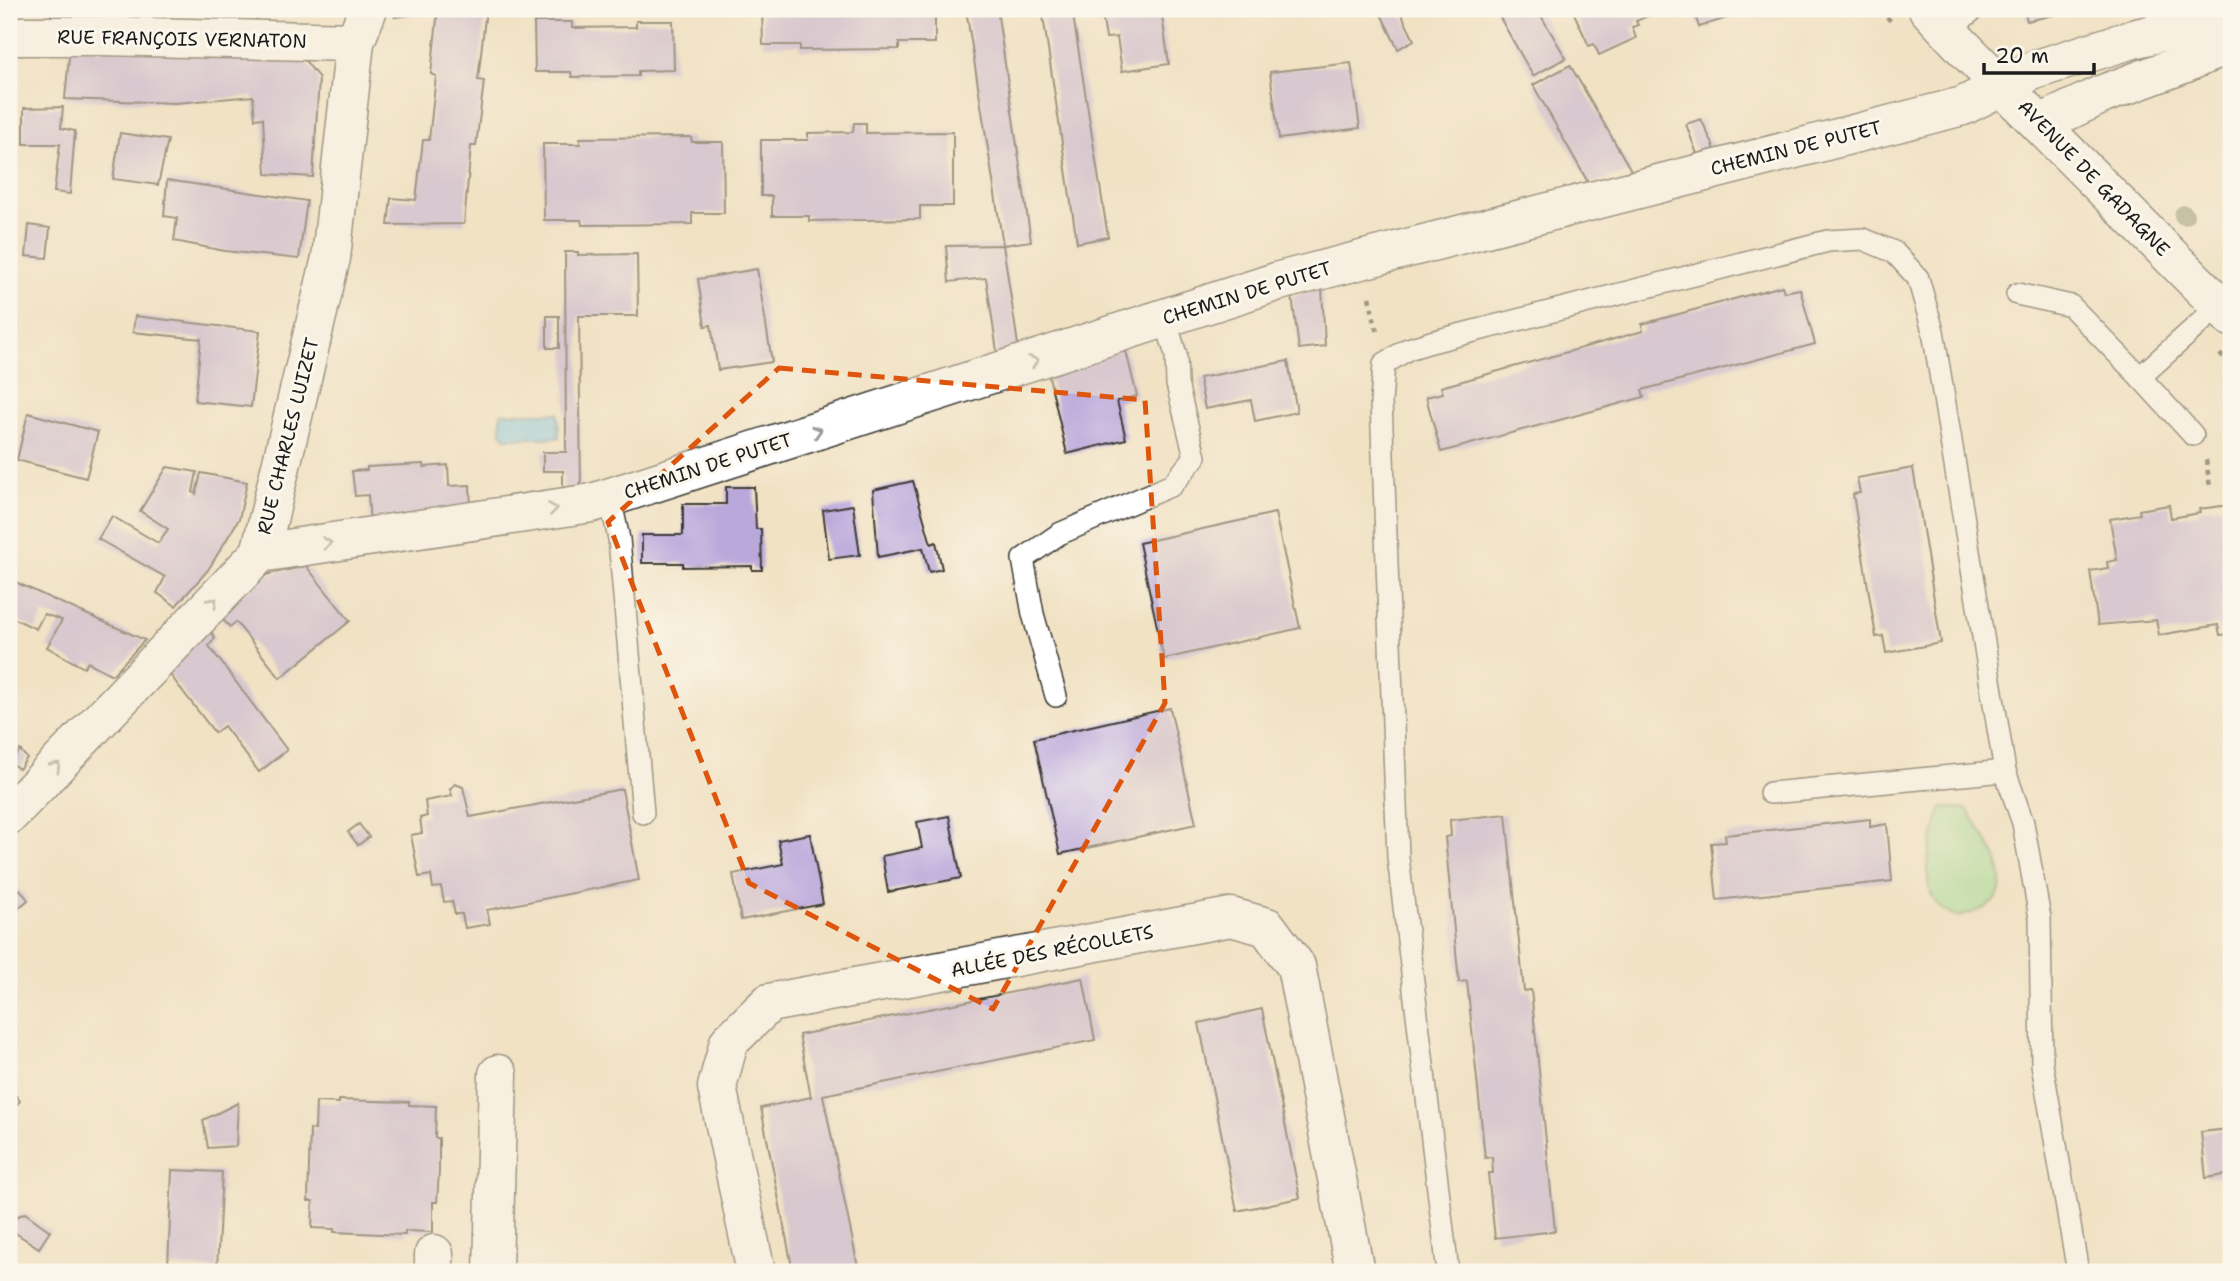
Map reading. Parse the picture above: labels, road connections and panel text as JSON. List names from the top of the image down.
{
  "streets": {
    "street": [
      "RUE FRANÇOIS VERNATON",
      "CHEMIN DE PUTET",
      "AVENUE DE GADAGNE",
      "RUE CHARLES LUIZET",
      "ALLÉE DES RÉCOLLETS"
    ]
  },
  "crossings": [
    ["RUE FRANÇOIS VERNATON", "RUE CHARLES LUIZET"],
    ["CHEMIN DE PUTET", "AVENUE DE GADAGNE"],
    ["CHEMIN DE PUTET", "RUE CHARLES LUIZET"]
  ],
  "one_way": ["CHEMIN DE PUTET", "RUE CHARLES LUIZET"],
  "scale_bar": "20 m"
}
